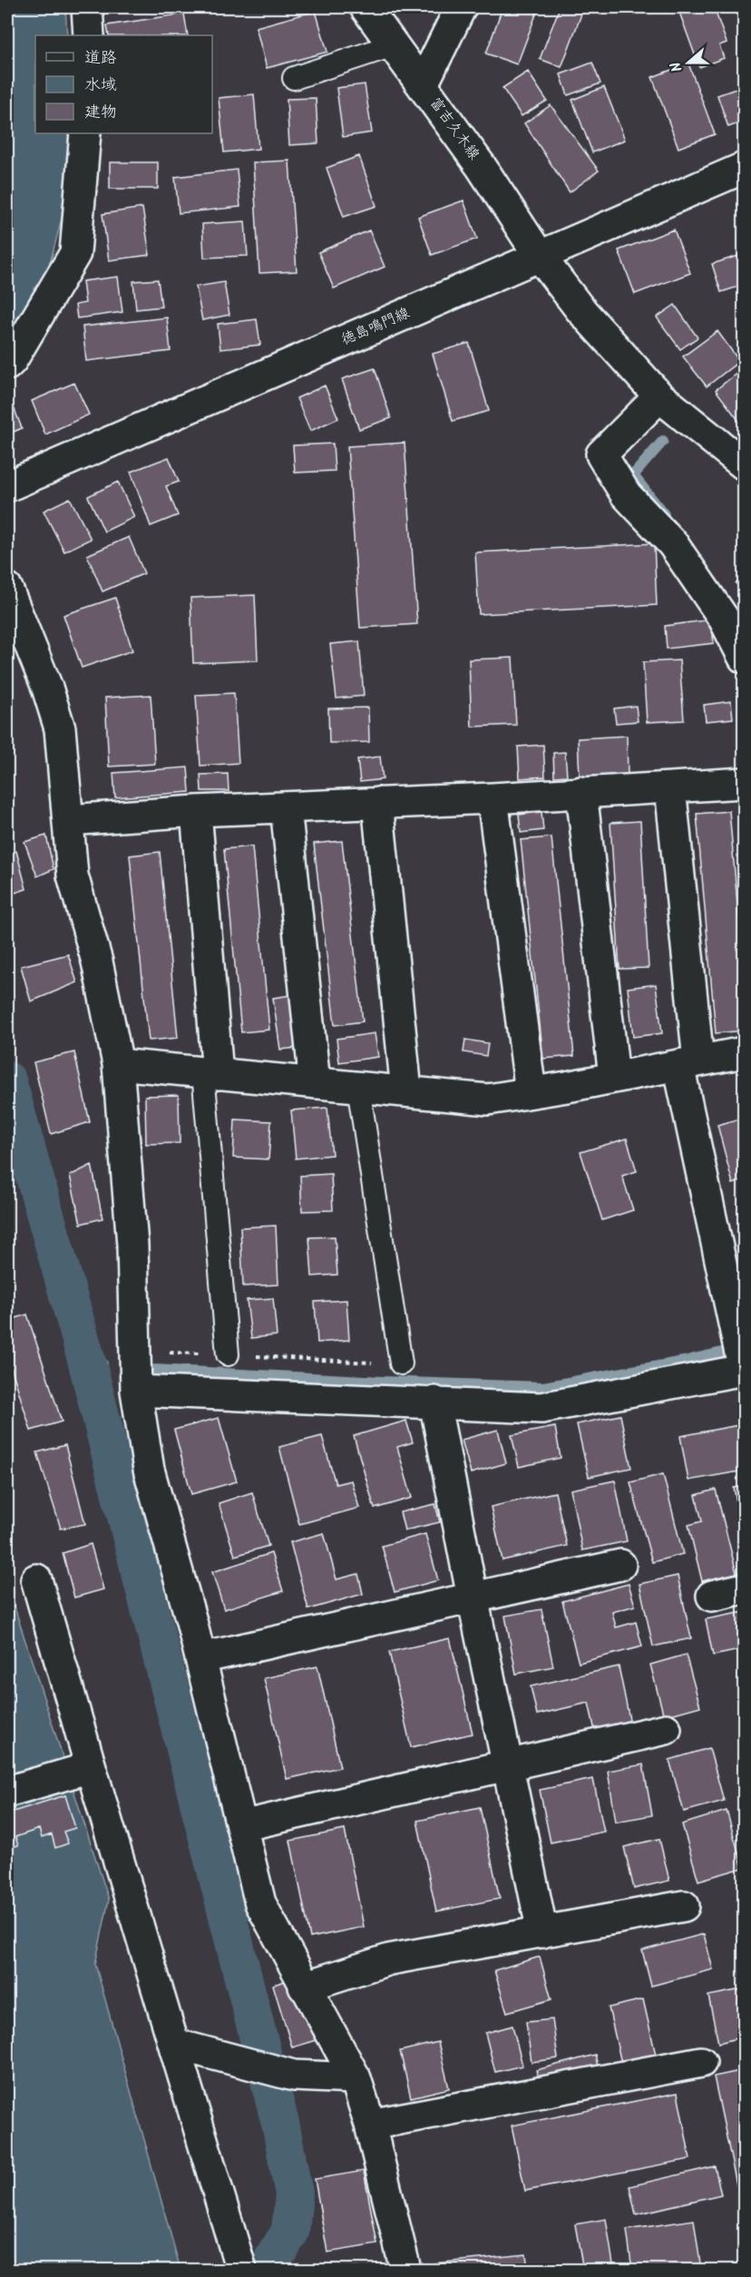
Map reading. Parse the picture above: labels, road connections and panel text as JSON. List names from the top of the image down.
{
  "streets": {
    "street": ["富吉久木線", "徳島鳴門線"]
  },
  "crossings": [
    ["富吉久木線", "徳島鳴門線"]
  ],
  "legend": ["道路", "水域", "建物"],
  "north": "left"
}
